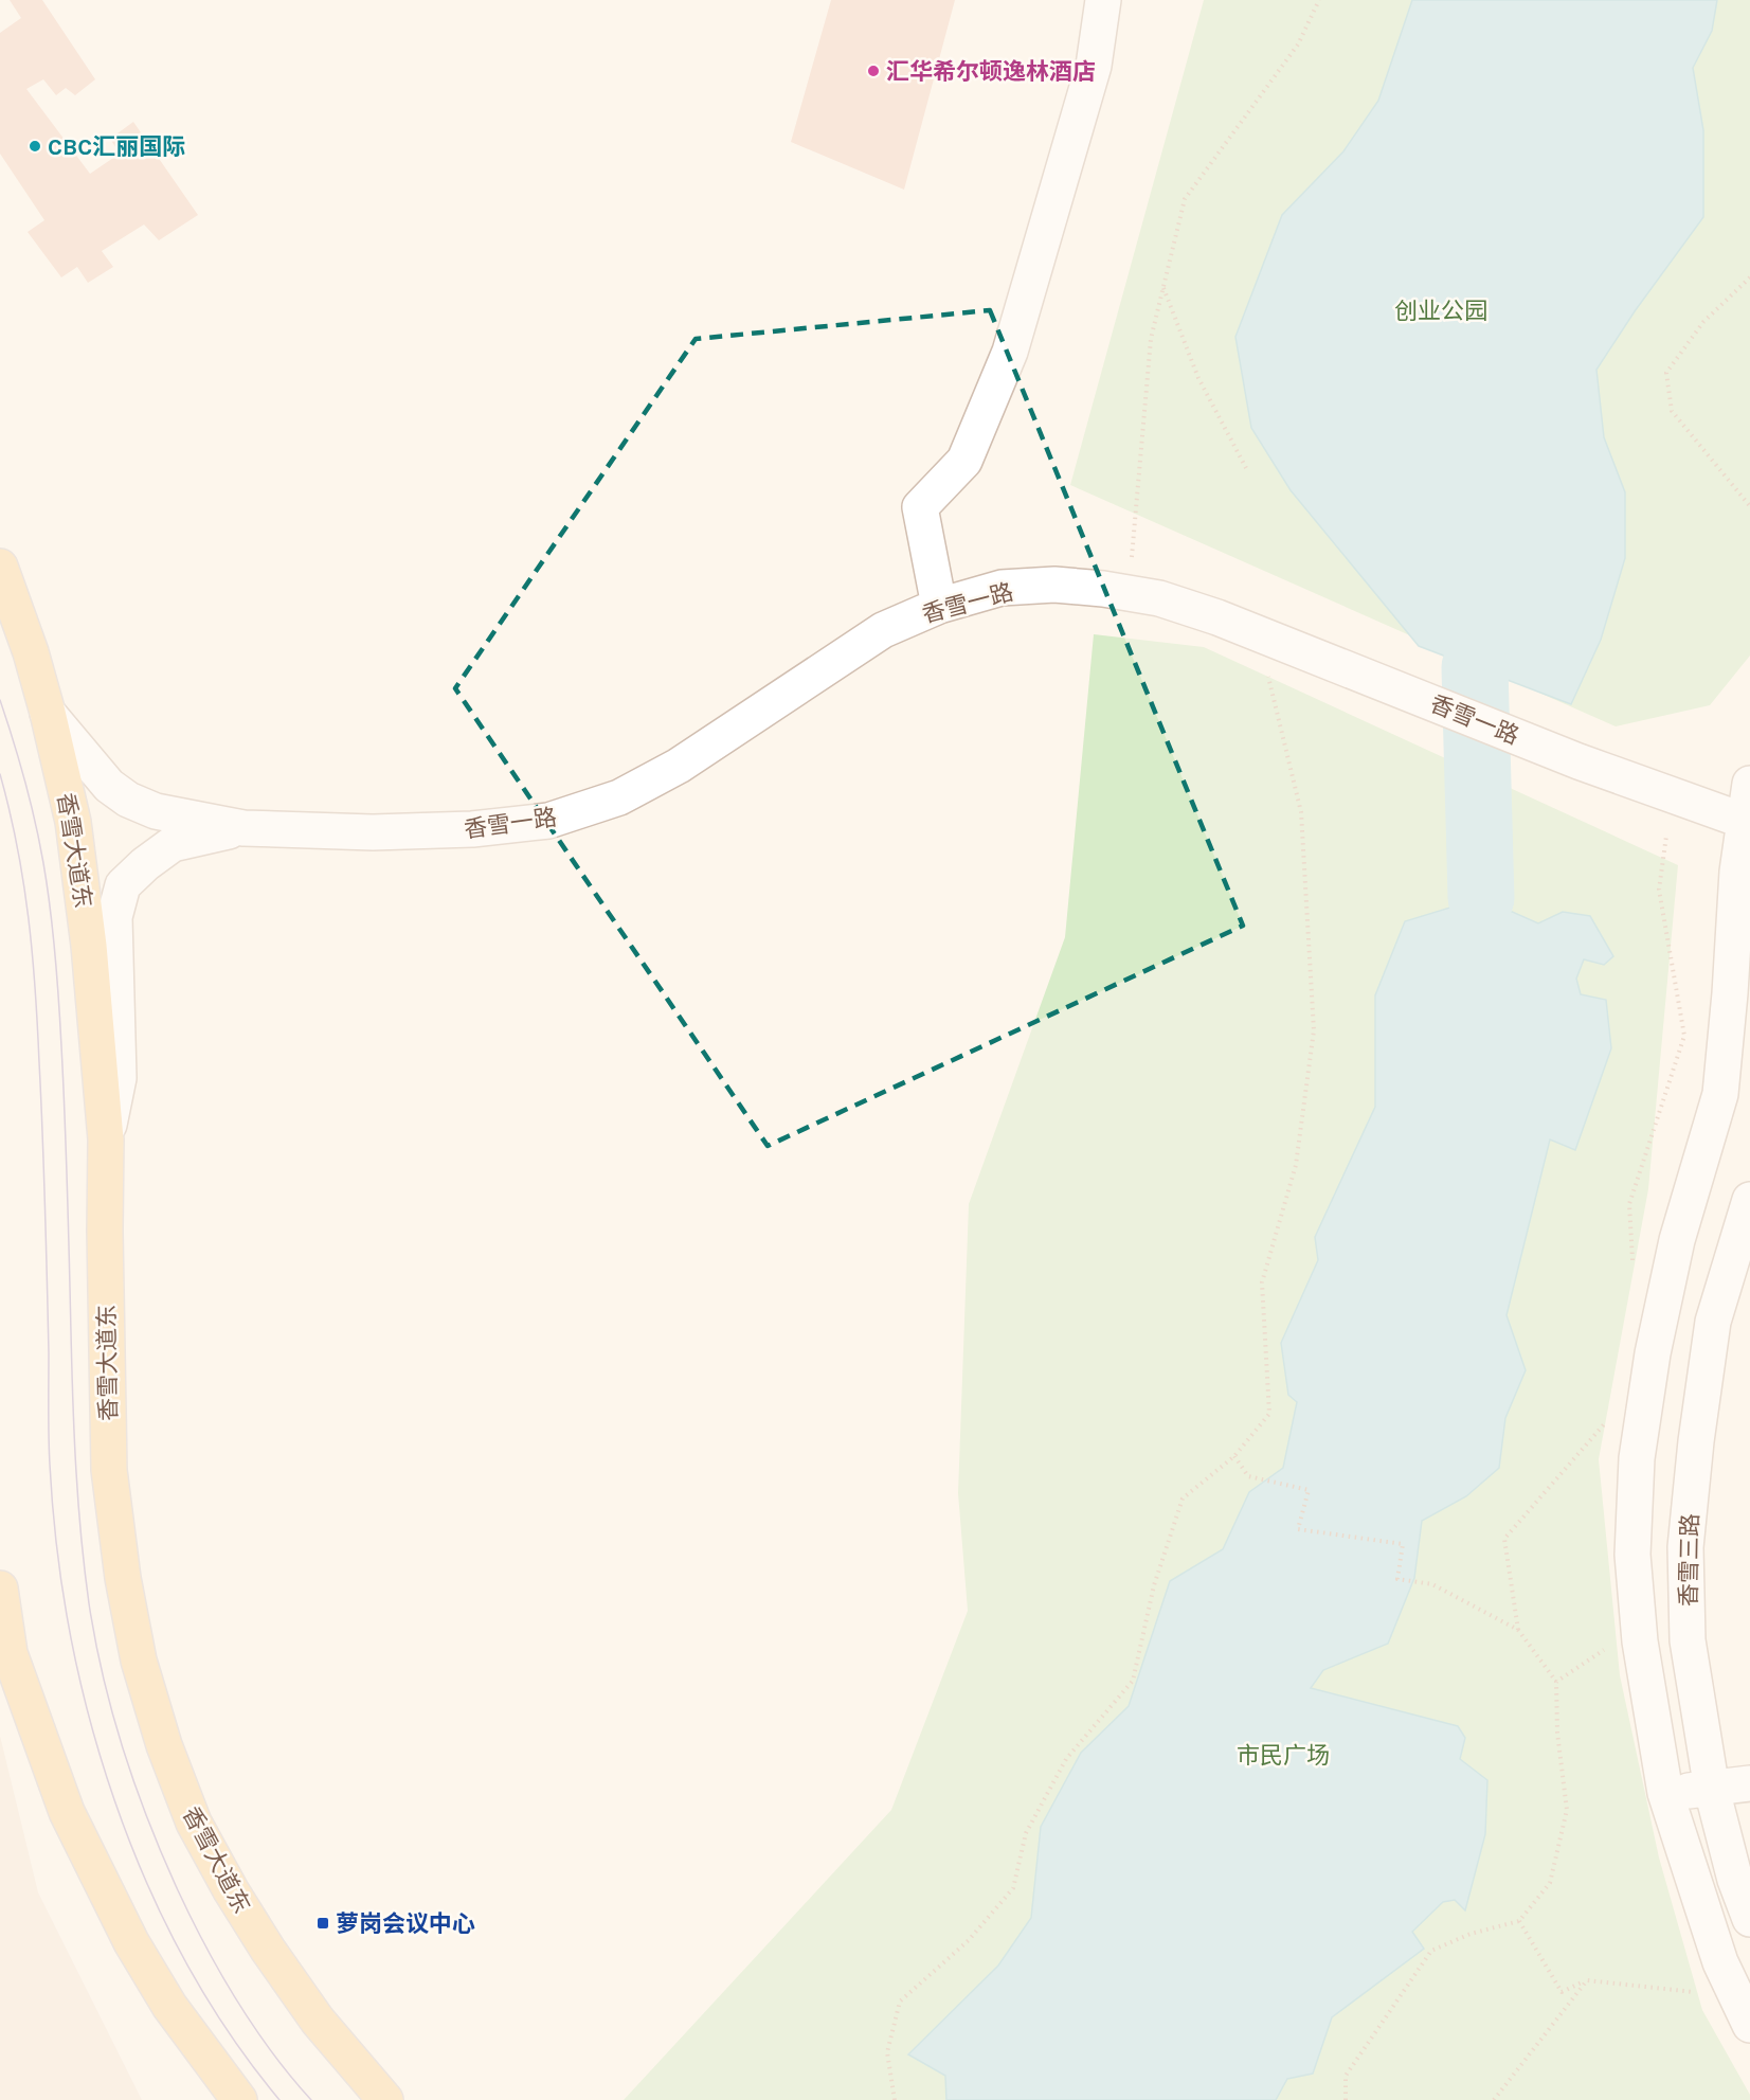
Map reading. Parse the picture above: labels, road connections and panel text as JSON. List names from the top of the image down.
{
  "streets": {
    "main road": ["香雪大道东"],
    "street": ["香雪一路", "香雪三路"]
  },
  "parks": ["创业公园", "市民广场"],
  "places": {
    "other": ["汇华希尔顿逸林酒店", "CBC汇丽国际"],
    "transit": ["萝岗会议中心"]
  }
}
